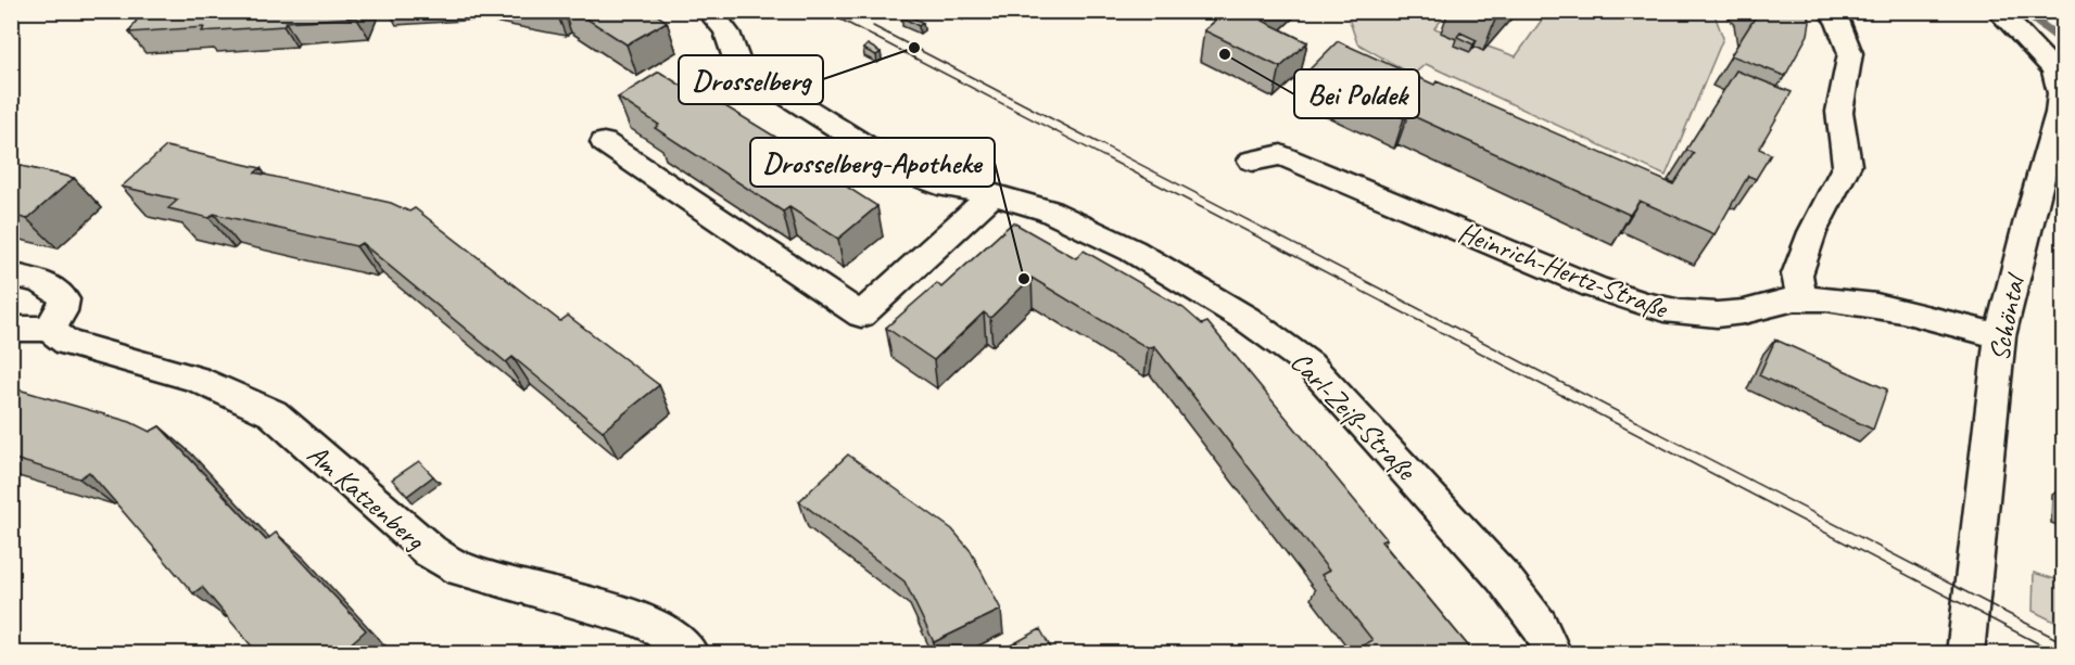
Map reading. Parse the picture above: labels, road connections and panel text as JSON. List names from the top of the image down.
{
  "streets": {
    "street": [
      "Heinrich-Hertz-Straße",
      "Schöntal",
      "Carl-Zeiß-Straße",
      "Am Katzenberg"
    ]
  },
  "crossings": [
    ["Heinrich-Hertz-Straße", "Schöntal"]
  ],
  "places": ["Drosselberg", "Bei Poldek", "Drosselberg-Apotheke"]
}
